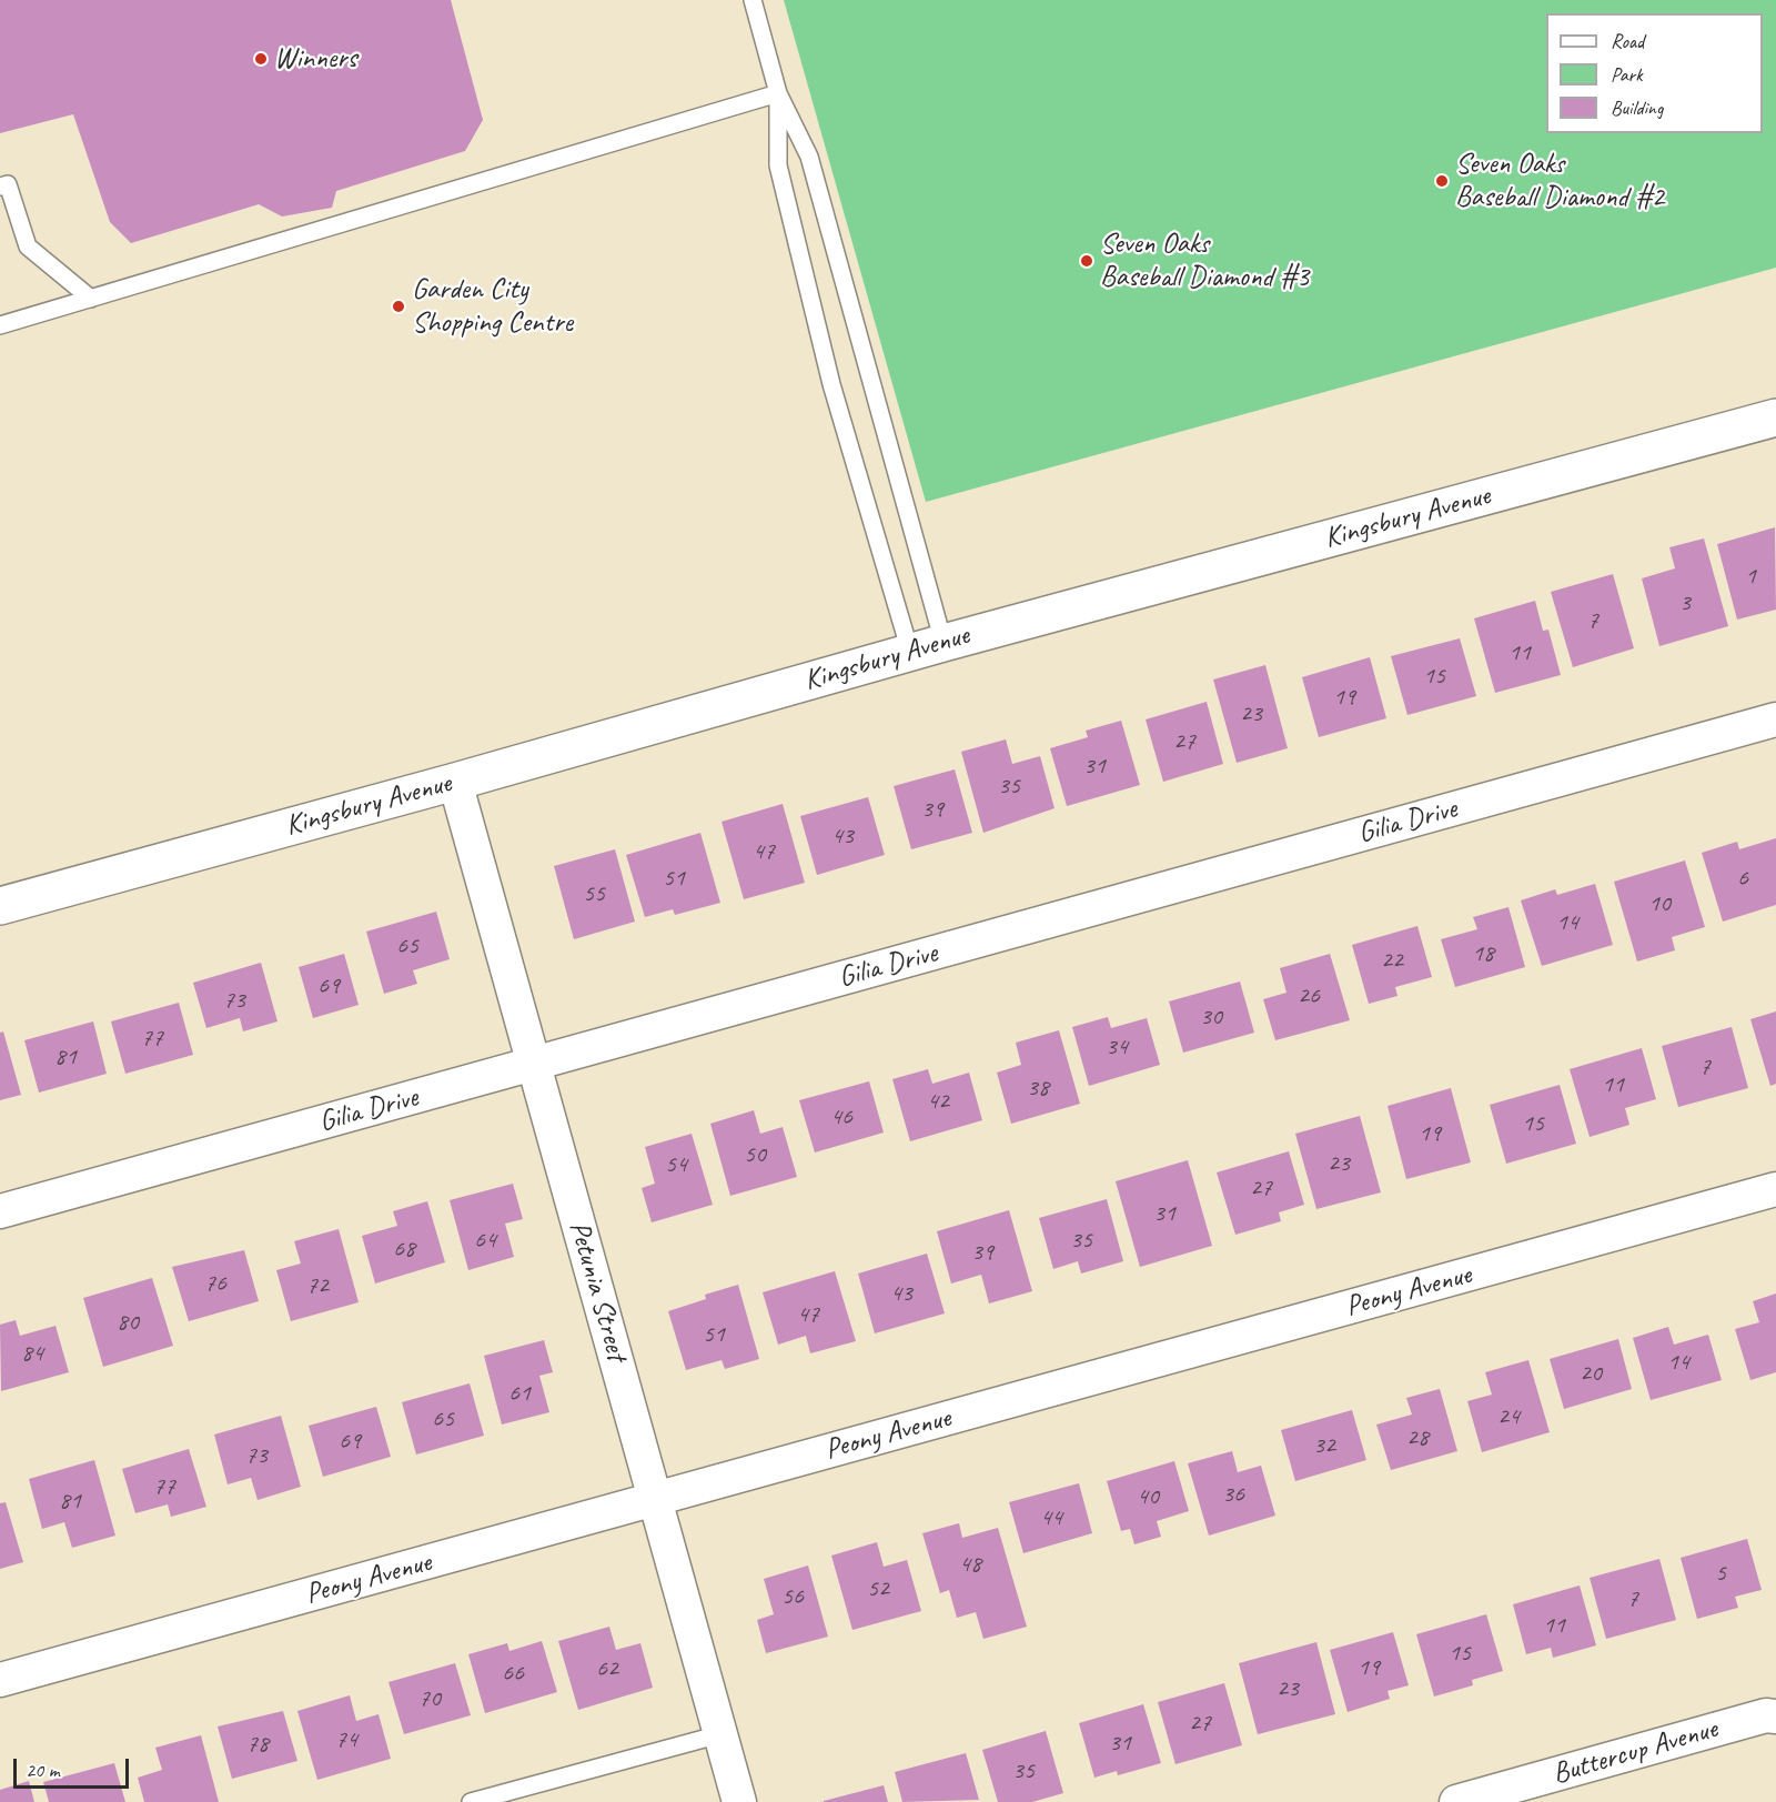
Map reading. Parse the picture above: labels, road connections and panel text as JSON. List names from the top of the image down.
{
  "streets": {
    "street": [
      "Kingsbury Avenue",
      "Gilia Drive",
      "Petunia Street",
      "Peony Avenue",
      "Buttercup Avenue"
    ]
  },
  "crossings": [
    ["Kingsbury Avenue", "Petunia Street"],
    ["Gilia Drive", "Petunia Street"],
    ["Petunia Street", "Peony Avenue"]
  ],
  "places": [
    "Winners",
    "Seven Oaks Baseball Diamond #2",
    "Seven Oaks Baseball Diamond #3",
    "Garden City Shopping Centre"
  ],
  "house_numbers": [
    "1",
    "3",
    "7",
    "11",
    "15",
    "19",
    "23",
    "27",
    "31",
    "35",
    "39",
    "43",
    "47",
    "51",
    "6",
    "55",
    "10",
    "14",
    "65",
    "18",
    "22",
    "69",
    "26",
    "73",
    "30",
    "77",
    "34",
    "81",
    "7",
    "11",
    "38",
    "42",
    "46",
    "15",
    "19",
    "50",
    "23",
    "54",
    "27",
    "31",
    "64",
    "35",
    "68",
    "39",
    "76",
    "72",
    "43",
    "47",
    "80",
    "51",
    "84",
    "14",
    "20",
    "61",
    "24",
    "65",
    "28",
    "69",
    "32",
    "73",
    "77",
    "36",
    "40",
    "81",
    "44",
    "48",
    "5",
    "52",
    "56",
    "7",
    "11",
    "15",
    "19",
    "62",
    "66",
    "23",
    "70",
    "27",
    "74",
    "31",
    "78",
    "35"
  ],
  "legend": ["Road", "Park", "Building"],
  "scale_bar": "20 m"
}
